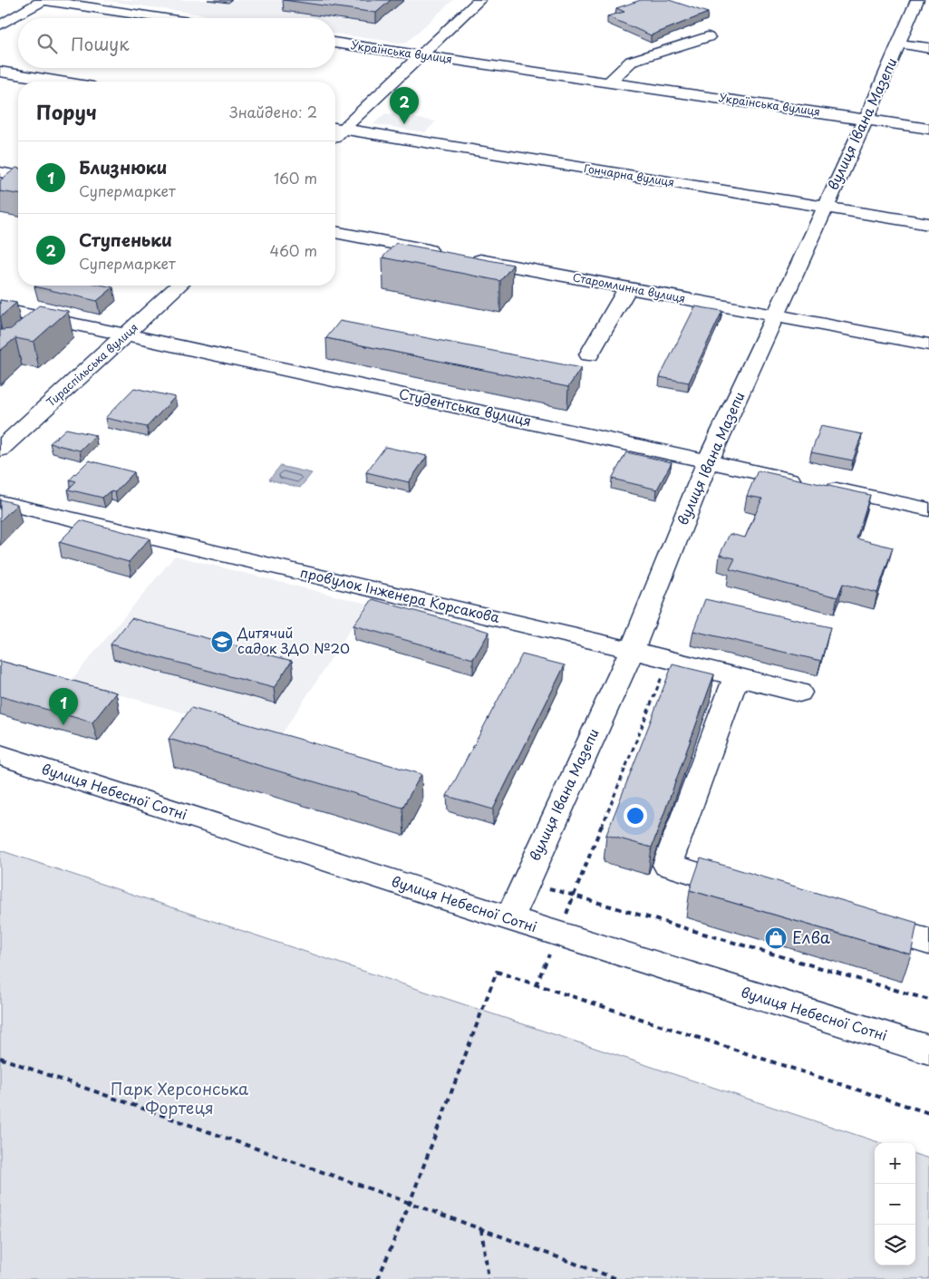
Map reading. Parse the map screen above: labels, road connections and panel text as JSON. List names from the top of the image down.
{
  "streets": {
    "street": [
      "Українська вулиця",
      "вулиця Івана Мазепи",
      "Гончарна вулиця",
      "Старомлинна вулиця",
      "Тираспільська вулиця",
      "Студентська вулиця",
      "провулок Інженера Корсакова",
      "вулиця Небесної Сотні"
    ]
  },
  "crossings": [
    ["Українська вулиця", "вулиця Івана Мазепи"],
    ["вулиця Івана Мазепи", "Гончарна вулиця"],
    ["вулиця Івана Мазепи", "Старомлинна вулиця"],
    ["вулиця Івана Мазепи", "Студентська вулиця"],
    ["вулиця Івана Мазепи", "провулок Інженера Корсакова"],
    ["вулиця Івана Мазепи", "вулиця Небесної Сотні"],
    ["Тираспільська вулиця", "Студентська вулиця"]
  ],
  "parks": ["Парк Херсонська Фортеця"],
  "places": {
    "school or university": ["Дитячий садок ЗДО №20"],
    "shop": ["Елва"]
  },
  "page": {
    "search": "Пошук",
    "heading": ["Поруч", "Знайдено: 2"],
    "pins": ["2", "1"],
    "list": [
      {
        "mark": "1",
        "name": "Близнюки",
        "note": "Супермаркет",
        "value": "160 m"
      },
      {
        "mark": "2",
        "name": "Ступеньки",
        "note": "Супермаркет",
        "value": "460 m"
      }
    ],
    "map_buttons": ["+", "−"]
  }
}
